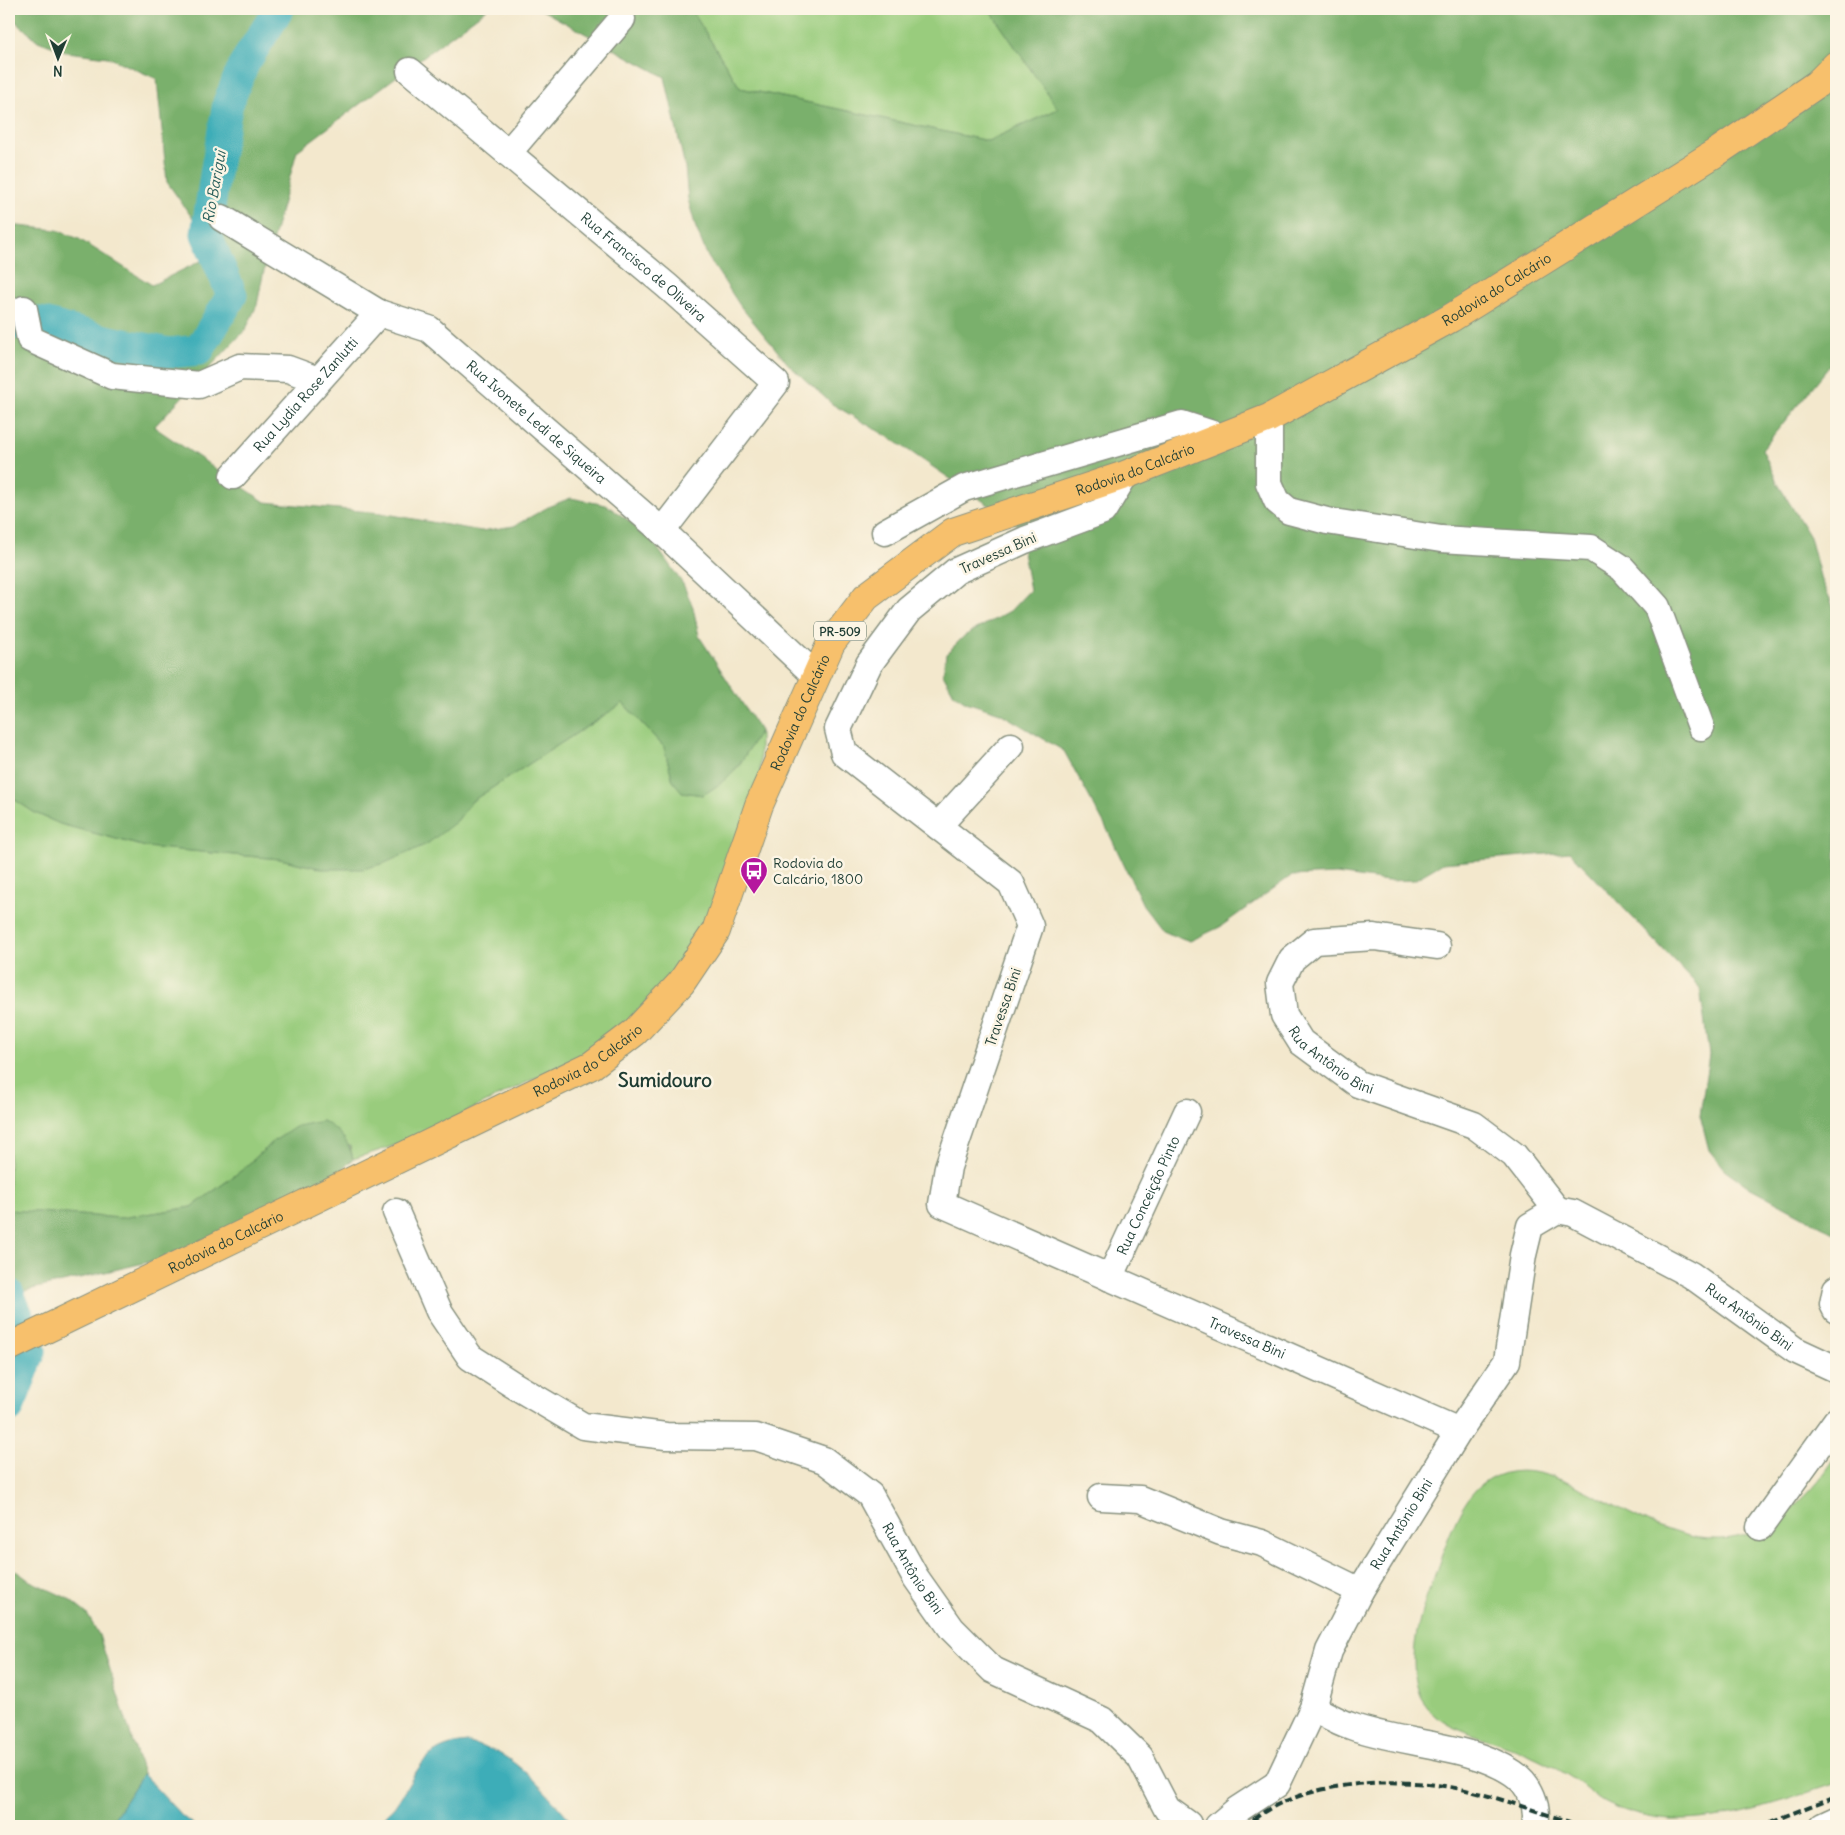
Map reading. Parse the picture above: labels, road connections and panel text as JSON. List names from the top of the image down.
{
  "streets": {
    "main road": ["Rodovia do Calcário", "PR-509"],
    "street": [
      "Rua Francisco de Oliveira",
      "Rua Lydia Rose Zanlutti",
      "Rua Ivonete Ledi de Siqueira",
      "Travessa Bini",
      "Rua Antônio Bini",
      "Rua Conceição Pinto"
    ]
  },
  "crossings": [
    ["Rua Francisco de Oliveira", "Rua Ivonete Ledi de Siqueira"],
    ["Rodovia do Calcário", "Rua Ivonete Ledi de Siqueira"],
    ["Rodovia do Calcário", "Travessa Bini"],
    ["Rua Lydia Rose Zanlutti", "Rua Ivonete Ledi de Siqueira"],
    ["Travessa Bini", "Rua Antônio Bini"],
    ["Travessa Bini", "Rua Conceição Pinto"]
  ],
  "districts": ["Sumidouro"],
  "water": ["Rio Barigui"],
  "places": {
    "bus stop": ["Rodovia do Calcário, 1800"]
  },
  "north": "bottom"
}
